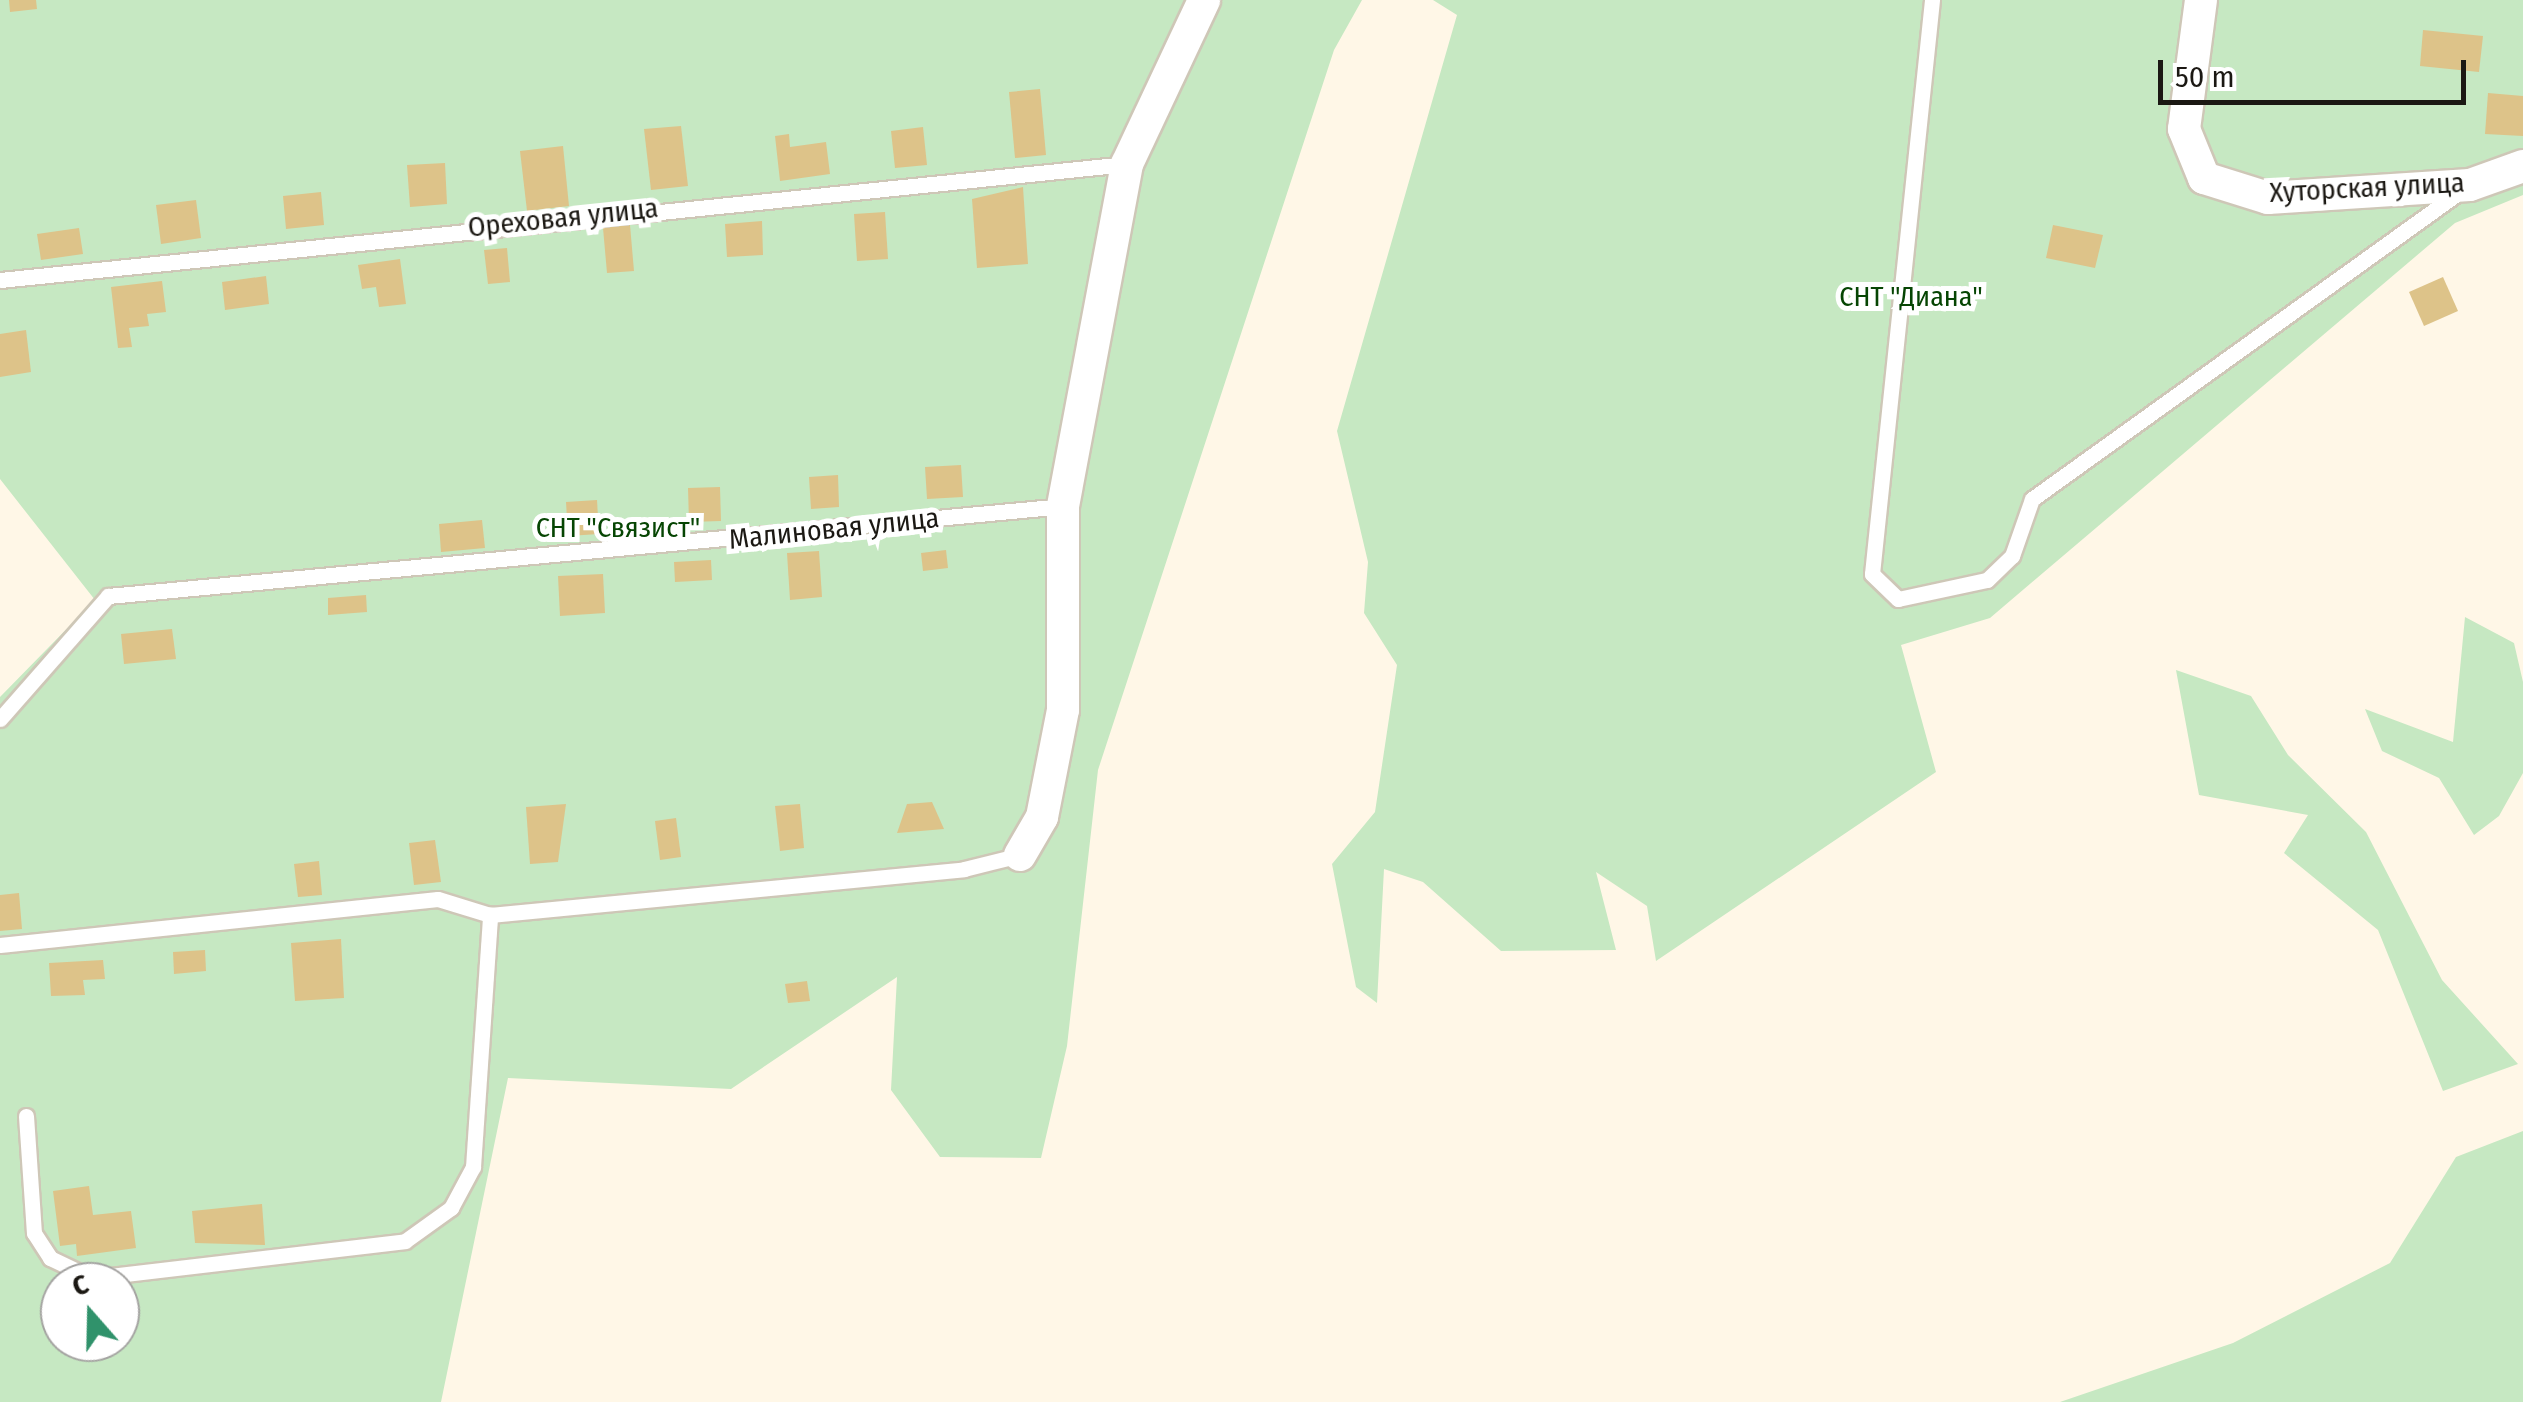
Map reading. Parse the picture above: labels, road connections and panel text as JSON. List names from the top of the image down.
{
  "streets": {
    "street": ["Хуторская улица"],
    "lane": ["Ореховая улица", "Малиновая улица"]
  },
  "parks": ["СНТ \"Диана\"", "СНТ \"Связист\""],
  "scale_bar": "50 m",
  "north": "top"
}
